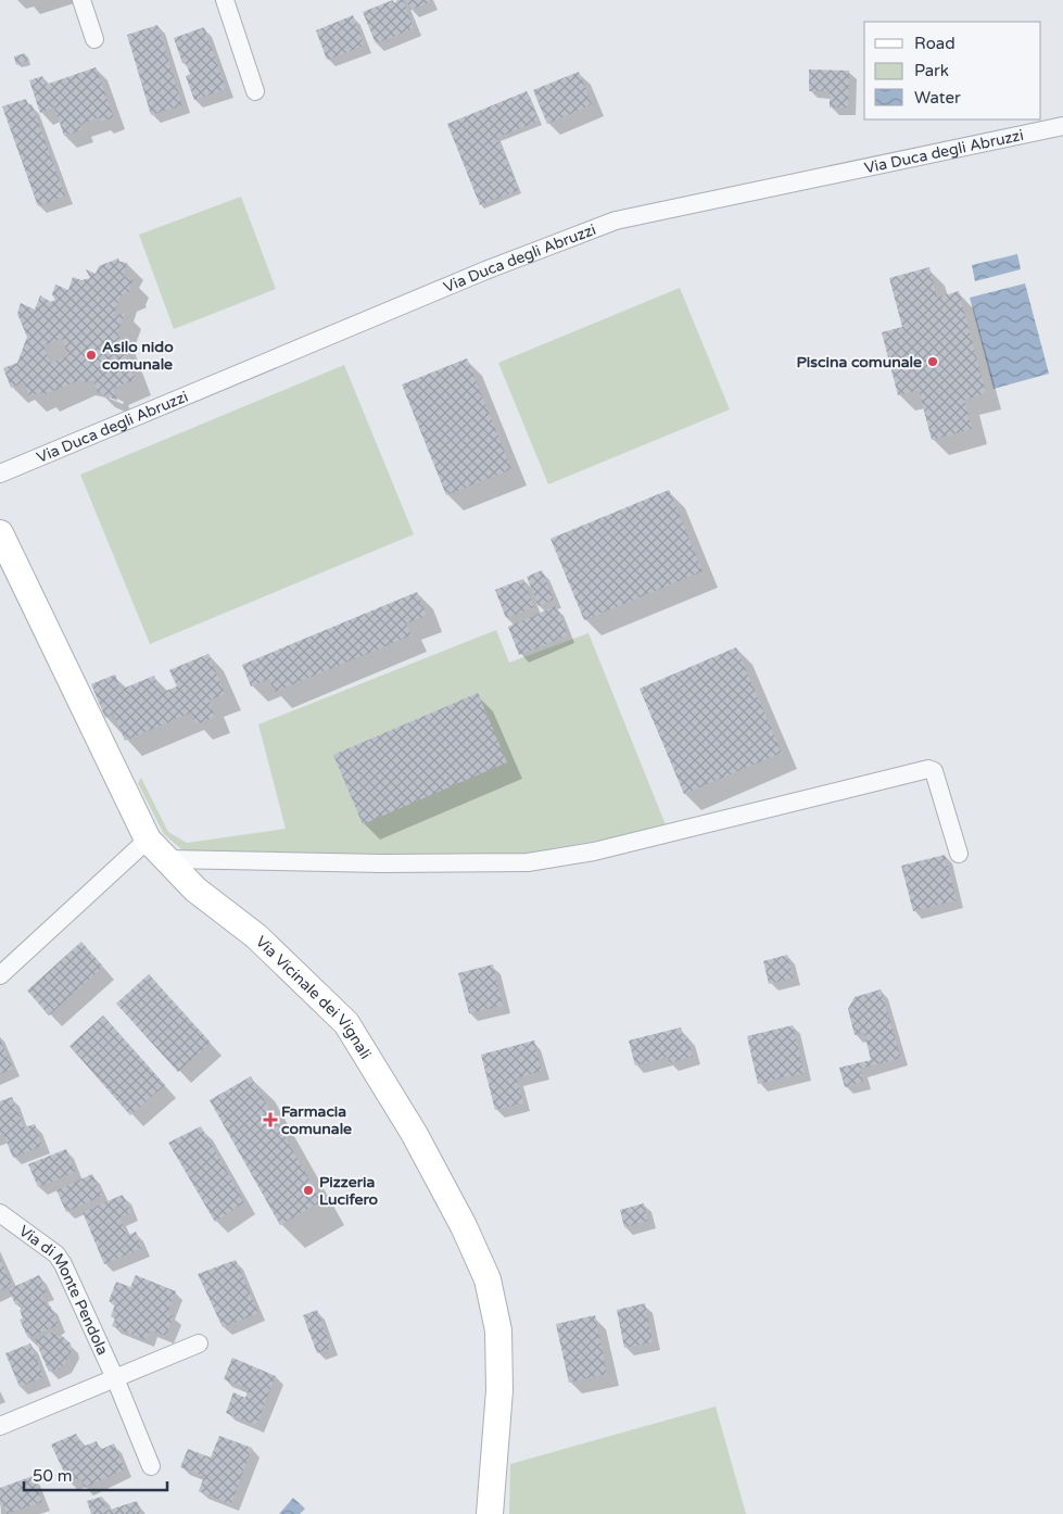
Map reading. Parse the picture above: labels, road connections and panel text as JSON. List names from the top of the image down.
{
  "streets": {
    "street": ["Via Duca degli Abruzzi", "Via Vicinale dei Vignali", "Via di Monte Pendola"]
  },
  "places": {
    "other": ["Asilo nido comunale", "Piscina comunale", "Pizzeria Lucifero"],
    "health": ["Farmacia comunale"]
  },
  "legend": ["Road", "Park", "Water"],
  "scale_bar": "50 m"
}
